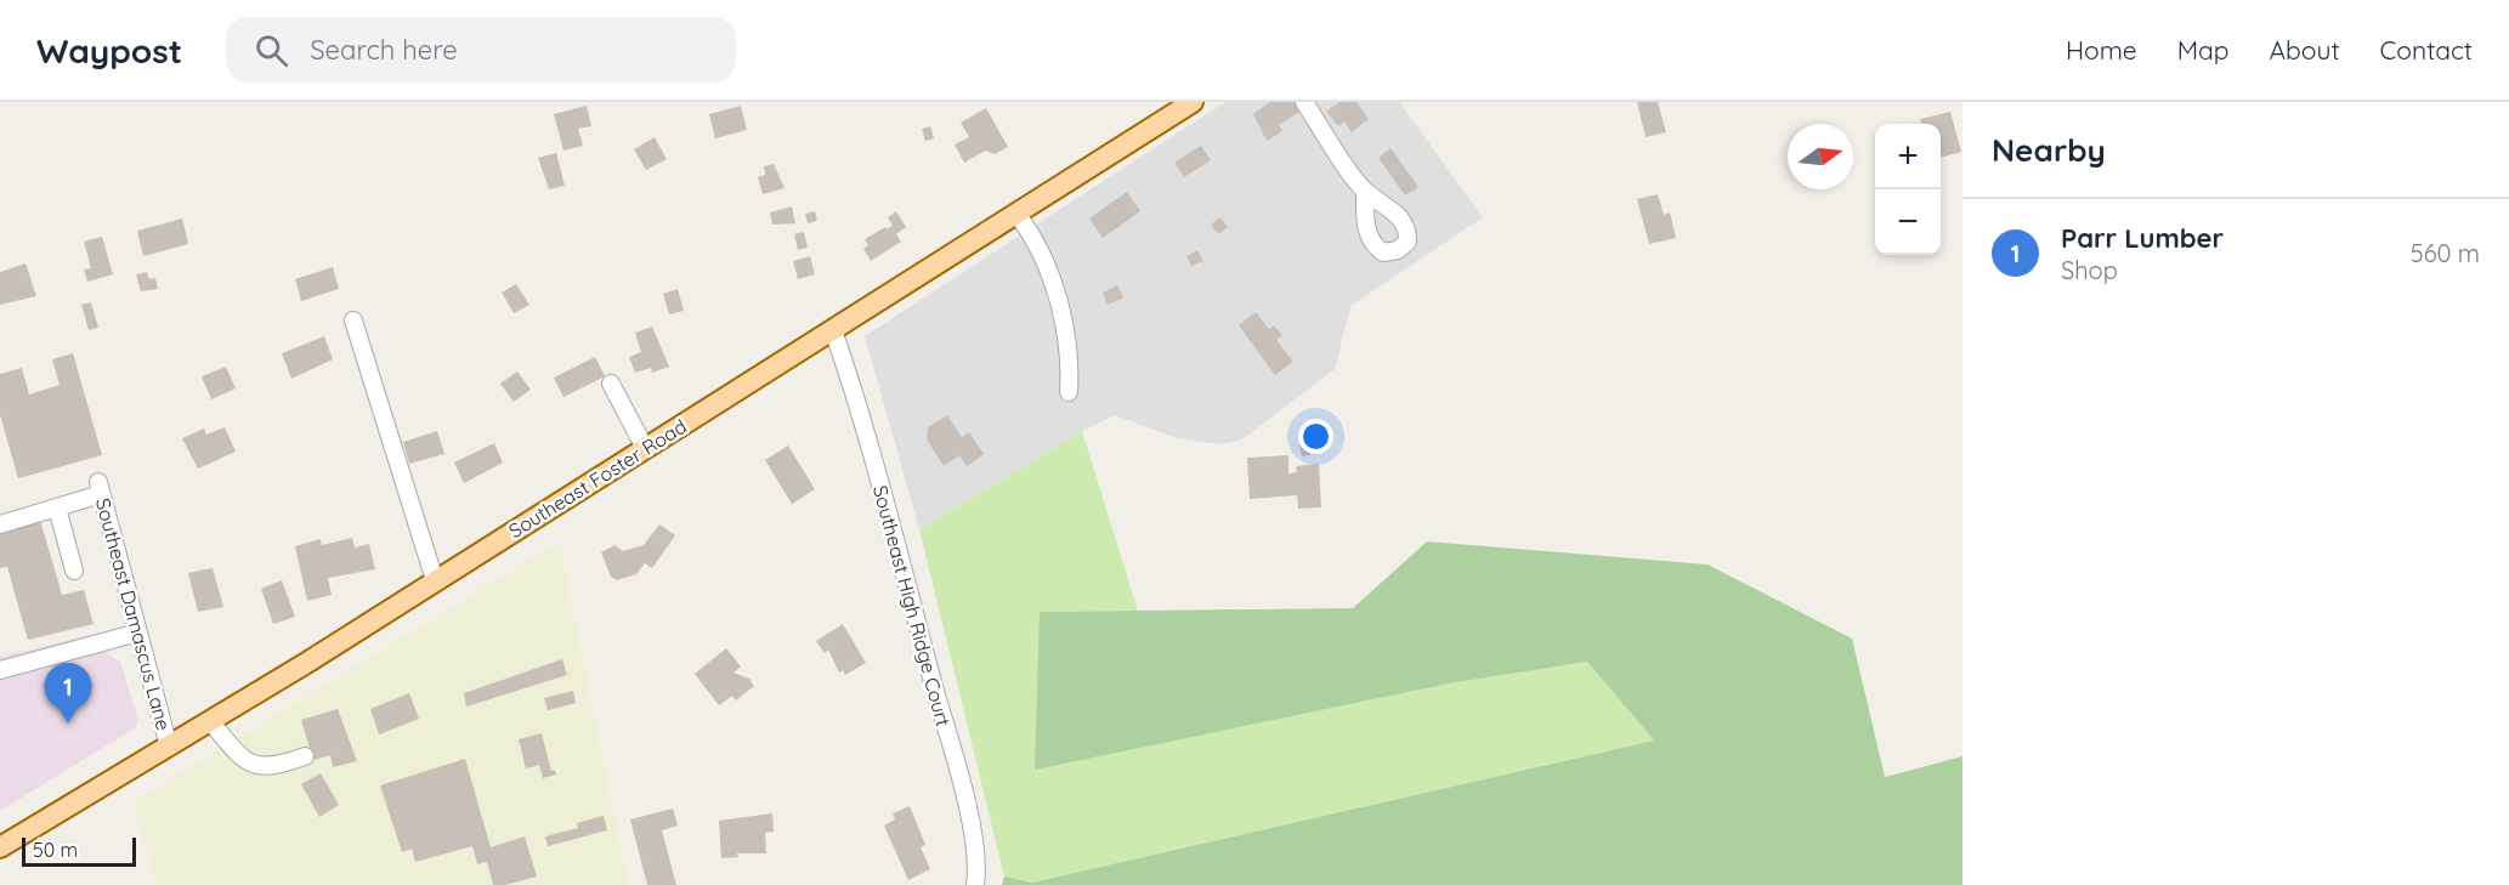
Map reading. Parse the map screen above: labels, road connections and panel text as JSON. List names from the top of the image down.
{
  "streets": {
    "main road": ["Southeast Foster Road"],
    "street": ["Southeast High Ridge Court", "Southeast Damascus Lane"]
  },
  "crossings": [
    ["Southeast Foster Road", "Southeast High Ridge Court"],
    ["Southeast Foster Road", "Southeast Damascus Lane"]
  ],
  "scale_bar": "50 m",
  "north": "right",
  "page": {
    "header": "Waypost",
    "search": "Search here",
    "nav": [
      "Home",
      "Map",
      "About",
      "Contact"
    ],
    "heading": "Nearby",
    "map_buttons": ["+", "−"],
    "list": [
      {
        "mark": "1",
        "name": "Parr Lumber",
        "note": "Shop",
        "value": "560 m"
      }
    ],
    "pins": "1",
    "scale": "50 m"
  }
}
